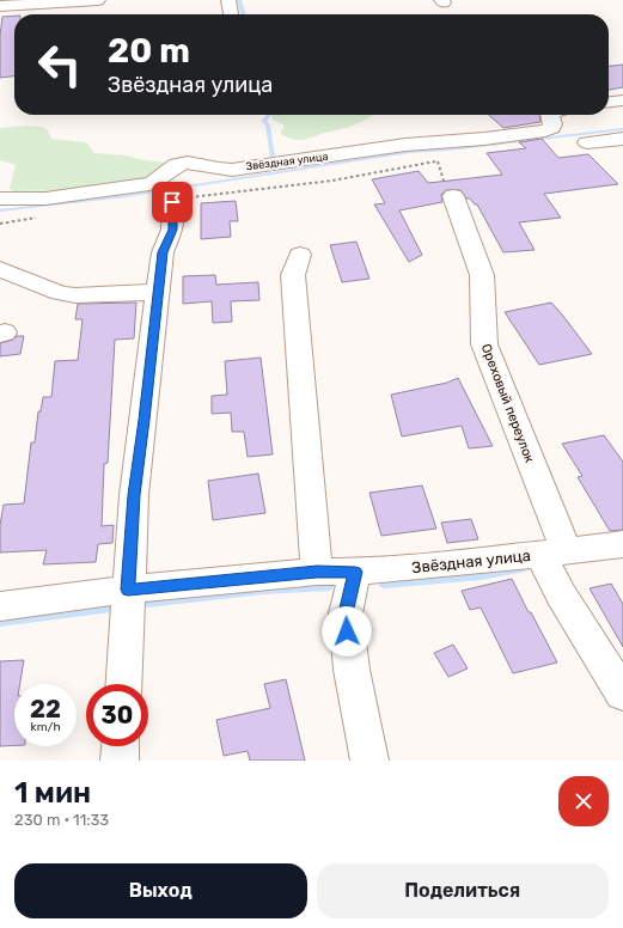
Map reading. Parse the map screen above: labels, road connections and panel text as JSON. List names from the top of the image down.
{
  "streets": {
    "street": ["Звёздная улица", "Ореховый переулок"]
  },
  "crossings": [
    ["Звёздная улица", "Ореховый переулок"]
  ],
  "page": {
    "turn": ["20 m", "Звёздная улица"],
    "speed": "22 km/h",
    "limit": "30",
    "heading": ["1 мин", "230 m · 11:33"],
    "buttons": ["Выход", "Поделиться"]
  }
}
